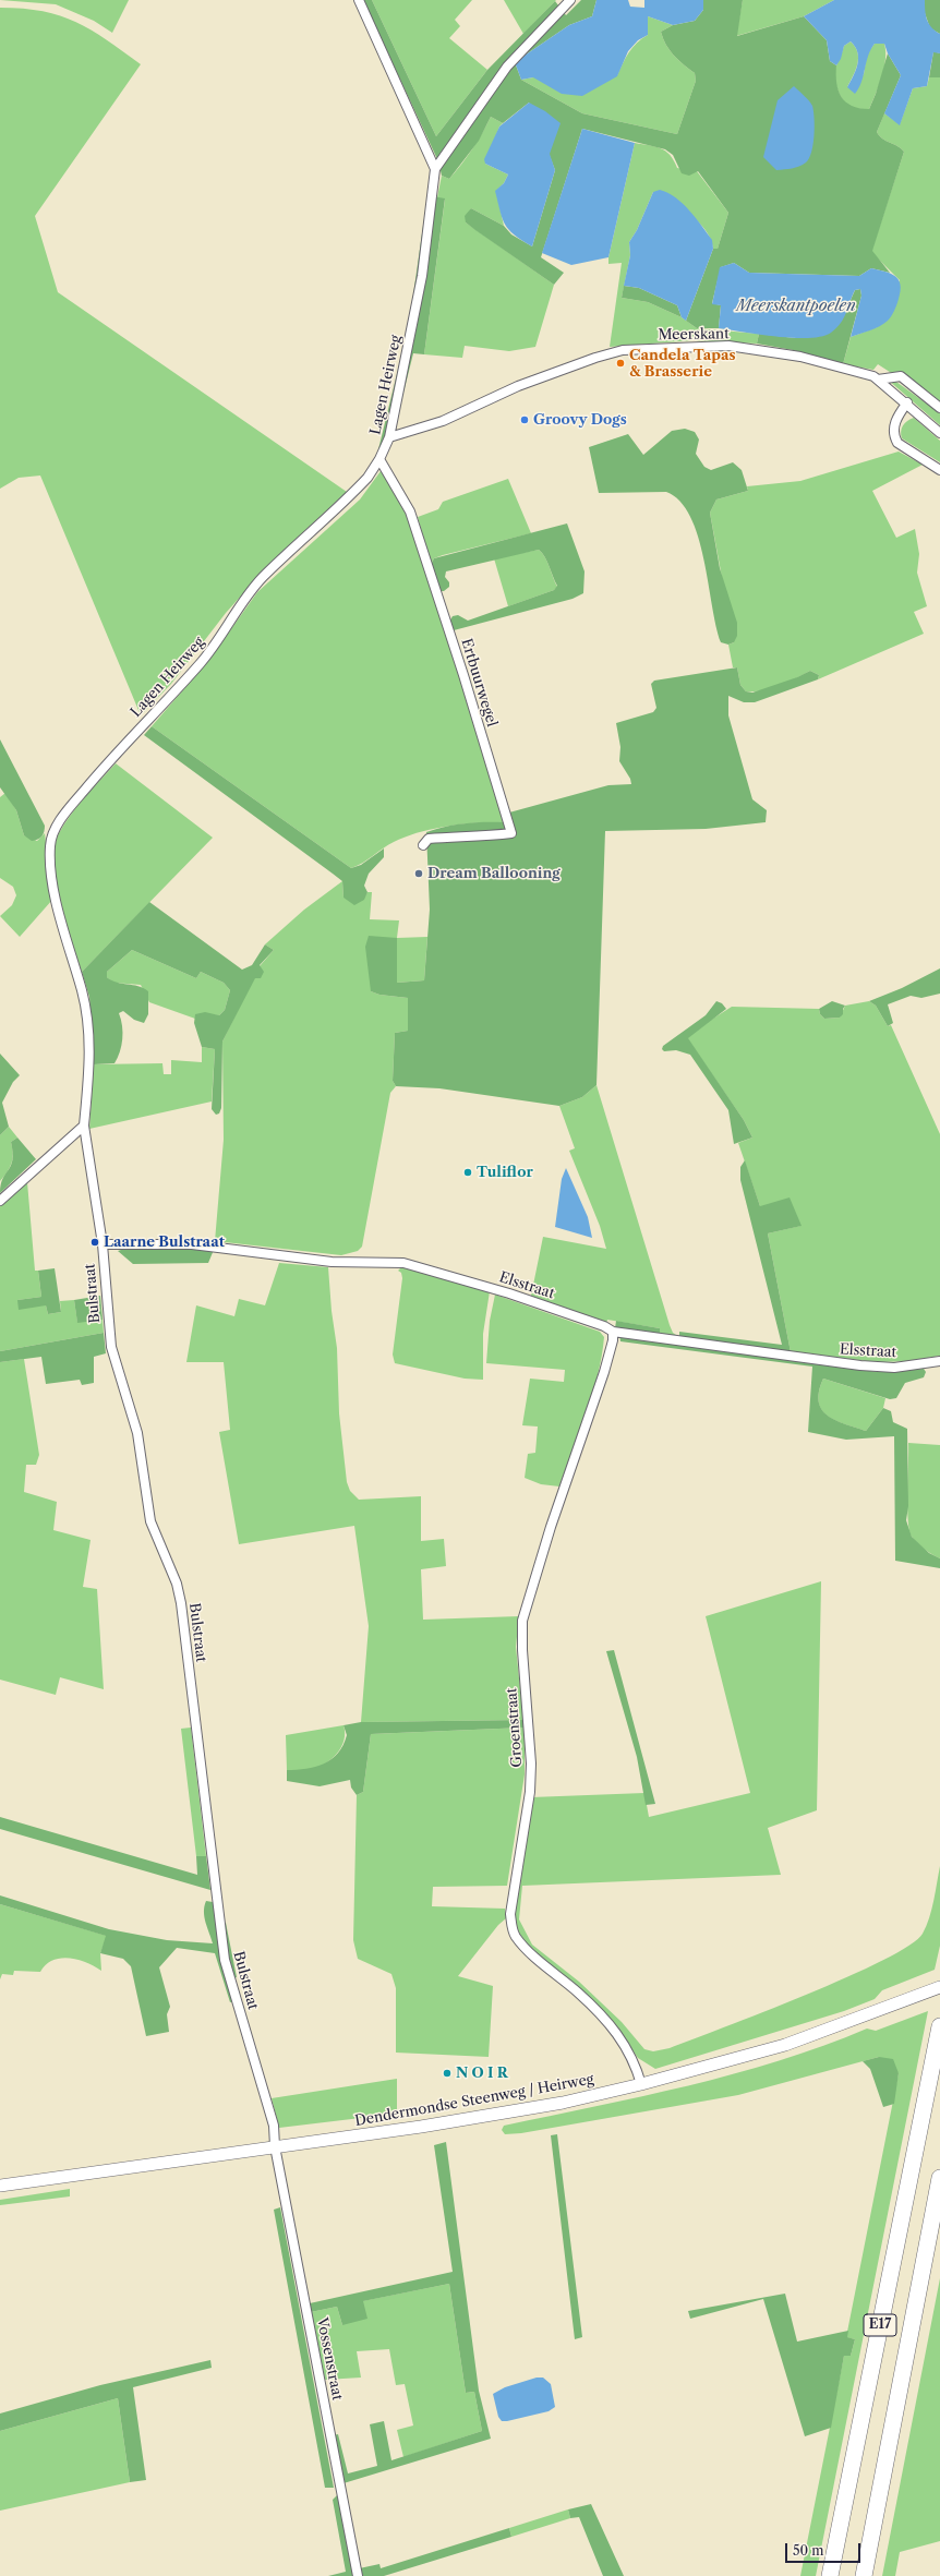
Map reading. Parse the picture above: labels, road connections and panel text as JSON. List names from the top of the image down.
{
  "streets": {
    "highway": ["E17"],
    "main road": ["Dendermondse Steenweg / Heirweg"],
    "street": [
      "Meerskant",
      "Lagen Heirweg",
      "Ertbuurwegel",
      "Elsstraat",
      "Bulstraat",
      "Groenstraat",
      "Vossenstraat"
    ]
  },
  "crossings": [
    ["Meerskant", "Lagen Heirweg"],
    ["Lagen Heirweg", "Ertbuurwegel"],
    ["Lagen Heirweg", "Bulstraat"],
    ["Elsstraat", "Bulstraat"],
    ["Elsstraat", "Groenstraat"],
    ["Bulstraat", "Dendermondse Steenweg / Heirweg"],
    ["Bulstraat", "Vossenstraat"],
    ["Groenstraat", "Dendermondse Steenweg / Heirweg"],
    ["Dendermondse Steenweg / Heirweg", "Vossenstraat"]
  ],
  "water": ["Meerskantpoelen"],
  "places": [
    "Candela Tapas & Brasserie",
    "Groovy Dogs",
    "Dream Ballooning",
    "Tuliflor",
    "Laarne Bulstraat",
    "N O I R"
  ],
  "scale_bar": "50 m"
}
